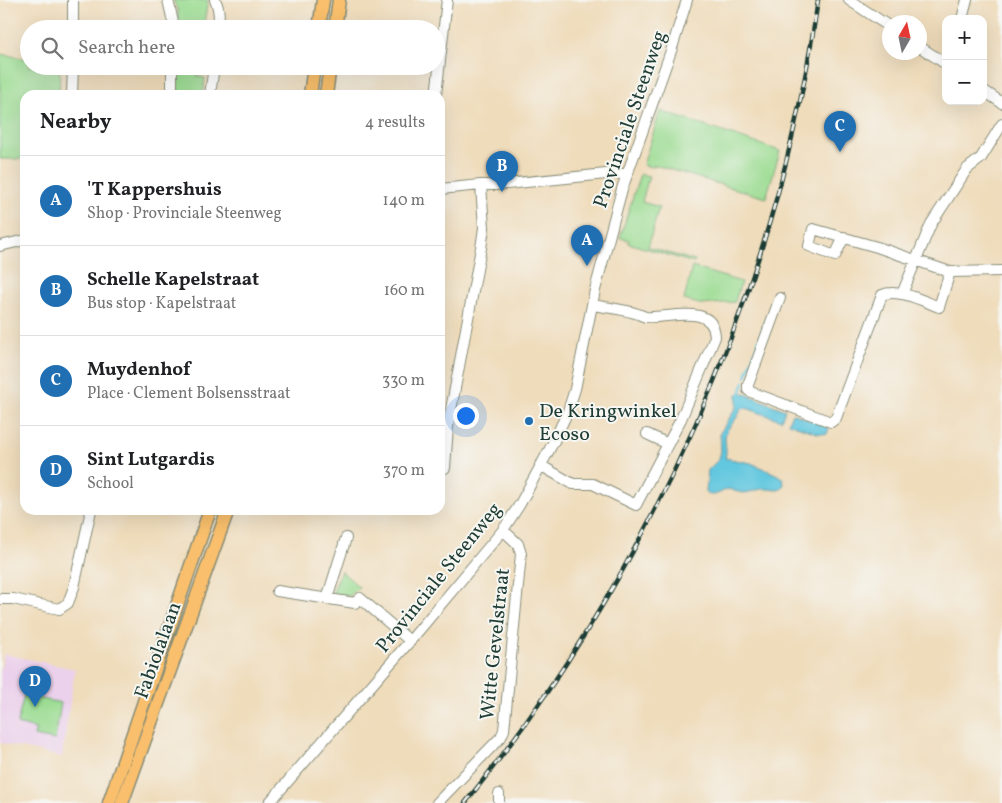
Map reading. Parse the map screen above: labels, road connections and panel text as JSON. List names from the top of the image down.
{
  "streets": {
    "main road": ["Fabiolalaan"],
    "street": ["Provinciale Steenweg", "Witte Gevelstraat"]
  },
  "crossings": [
    ["Provinciale Steenweg", "Witte Gevelstraat"]
  ],
  "places": ["De Kringwinkel Ecoso"],
  "north": "top",
  "page": {
    "map_buttons": ["+", "−"],
    "search": "Search here",
    "heading": ["Nearby", "4 results"],
    "pins": [
      "C",
      "B",
      "A",
      "D"
    ],
    "list": [
      {
        "mark": "A",
        "name": "'T Kappershuis",
        "note": "Shop · Provinciale Steenweg",
        "value": "140 m"
      },
      {
        "mark": "B",
        "name": "Schelle Kapelstraat",
        "note": "Bus stop · Kapelstraat",
        "value": "160 m"
      },
      {
        "mark": "C",
        "name": "Muydenhof",
        "note": "Place · Clement Bolsensstraat",
        "value": "330 m"
      },
      {
        "mark": "D",
        "name": "Sint Lutgardis",
        "note": "School",
        "value": "370 m"
      }
    ]
  }
}
